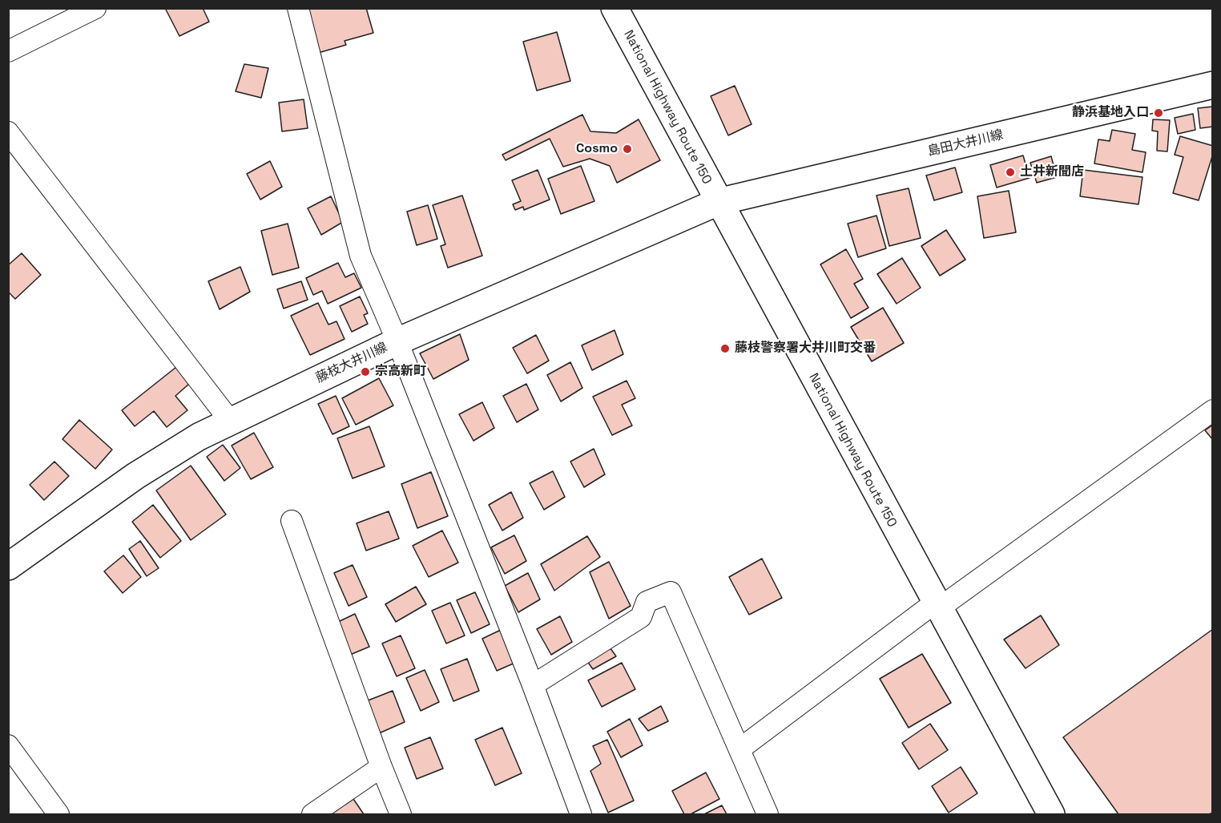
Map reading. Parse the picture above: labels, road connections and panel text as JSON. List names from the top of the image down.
{
  "streets": {
    "main road": ["National Highway Route 150", "島田大井川線", "藤枝大井川線"]
  },
  "crossings": [
    ["National Highway Route 150", "島田大井川線"],
    ["National Highway Route 150", "藤枝大井川線"],
    ["島田大井川線", "藤枝大井川線"]
  ],
  "places": [
    "静浜基地入口",
    "Cosmo",
    "土井新聞店",
    "藤枝警察署大井川町交番",
    "宗高新町"
  ]
}
